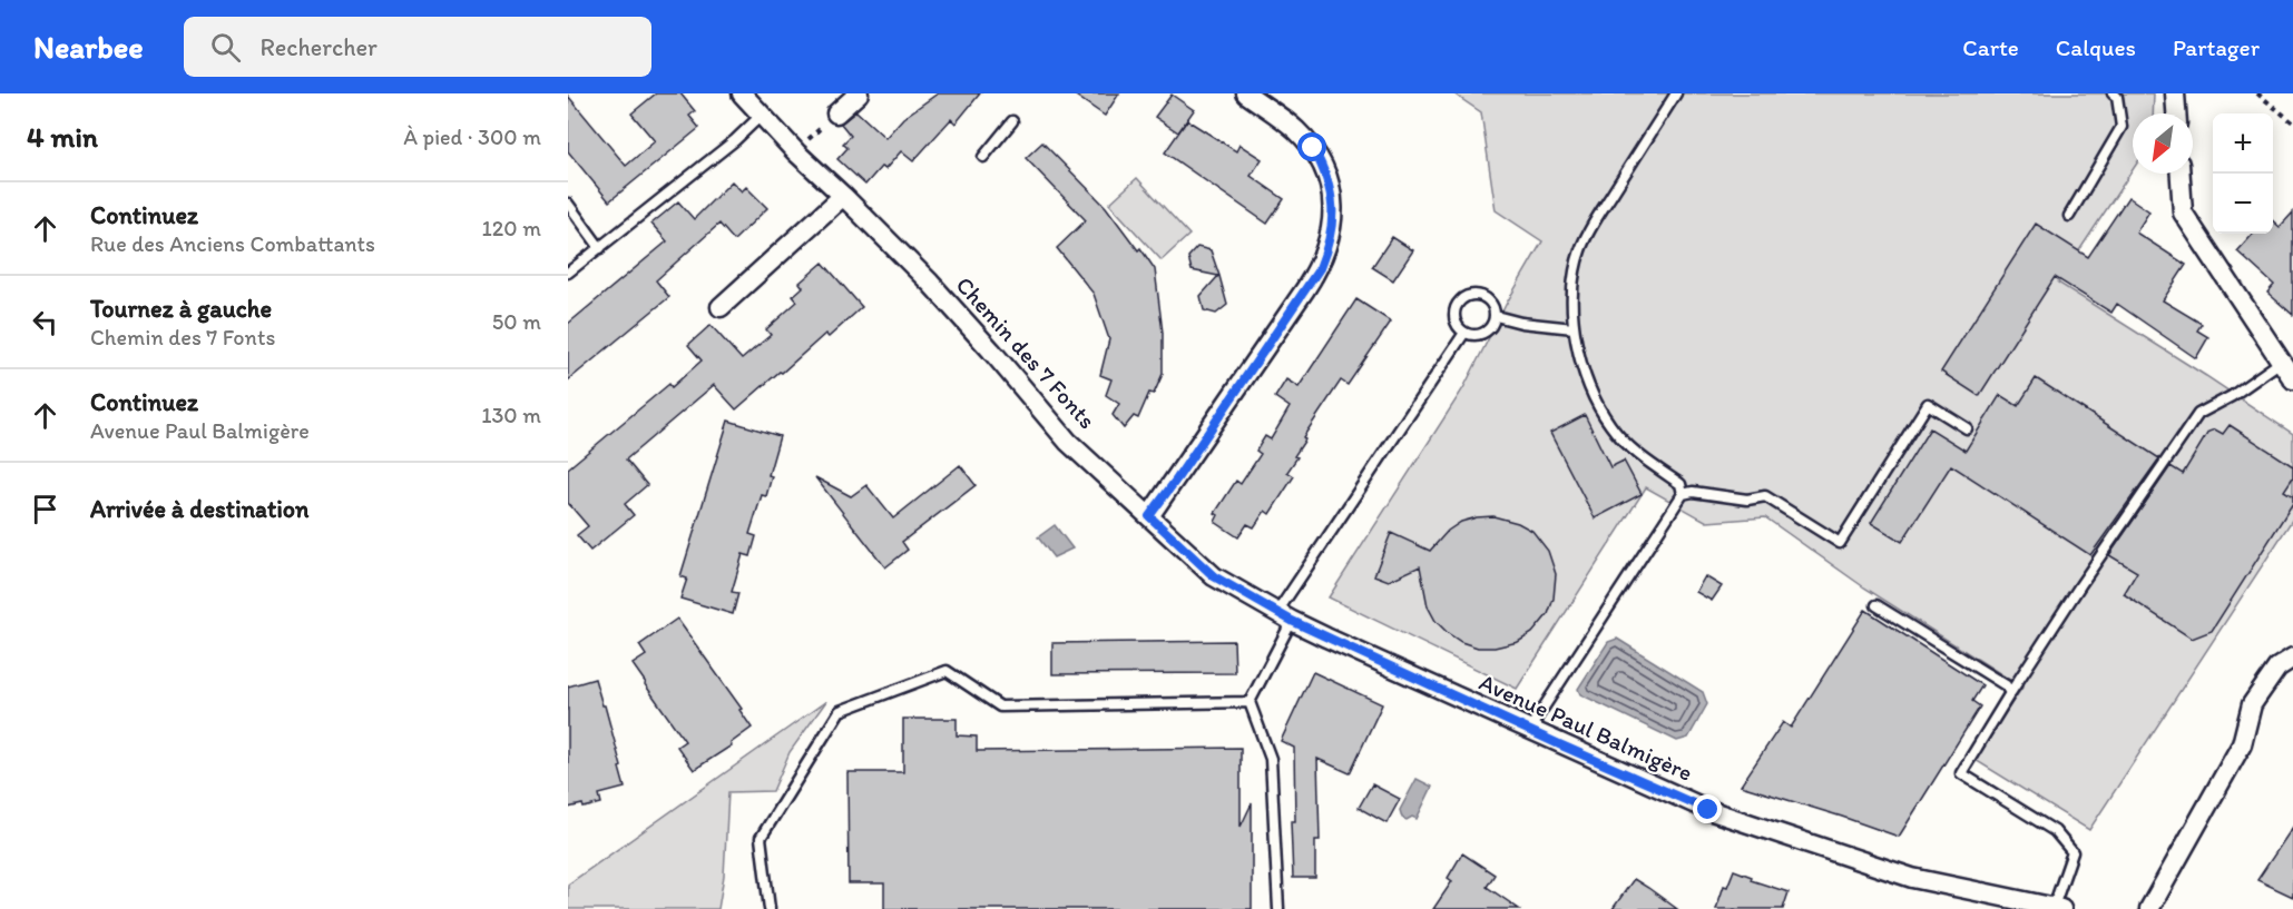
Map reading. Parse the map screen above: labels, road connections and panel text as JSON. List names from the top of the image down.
{
  "streets": {
    "street": ["Chemin des 7 Fonts", "Avenue Paul Balmigère"]
  },
  "crossings": [
    ["Chemin des 7 Fonts", "Avenue Paul Balmigère"]
  ],
  "north": "bottom left",
  "page": {
    "header": "Nearbee",
    "search": "Rechercher",
    "nav": ["Carte", "Calques", "Partager"],
    "heading": ["4 min", "À pied · 300 m"],
    "map_buttons": ["+", "−"],
    "list": [
      ["Continuez", "Rue des Anciens Combattants", "120 m"],
      ["Tournez à gauche", "Chemin des 7 Fonts", "50 m"],
      ["Continuez", "Avenue Paul Balmigère", "130 m"],
      "Arrivée à destination"
    ]
  }
}
